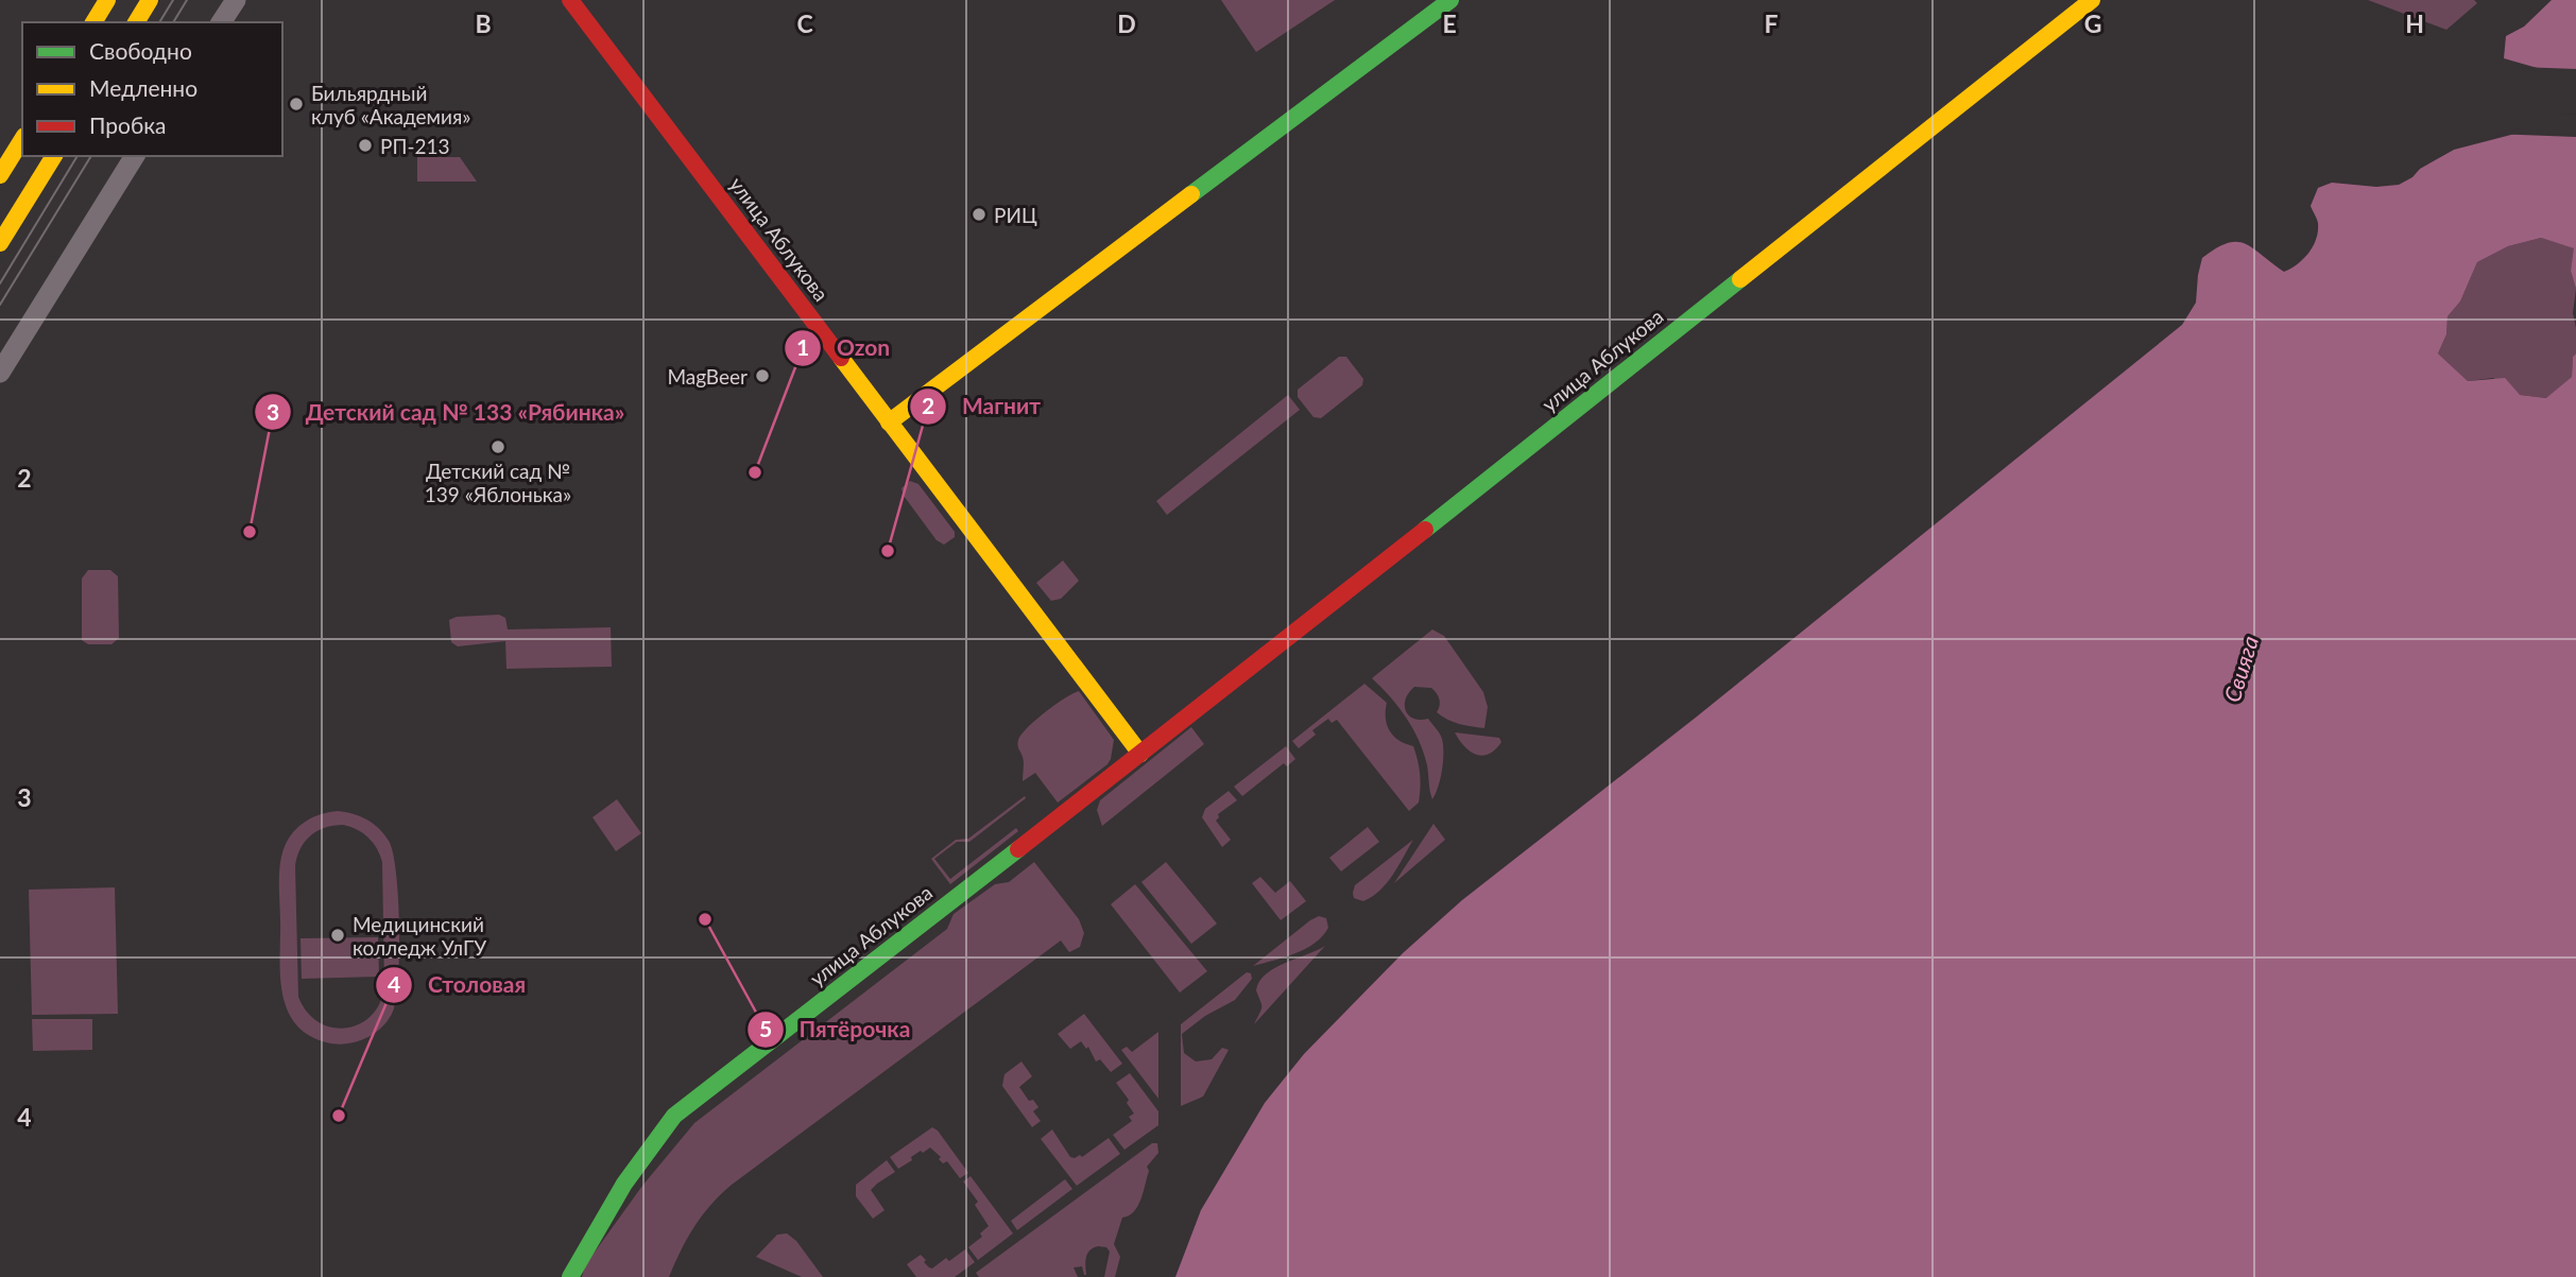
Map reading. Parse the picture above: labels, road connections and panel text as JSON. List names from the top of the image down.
{
  "streets": {
    "street": ["улица Аблукова"]
  },
  "water": ["Свияга"],
  "places": [
    "Бильярдный клуб «Академия»",
    "РП-213",
    "РИЦ",
    "MagBeer",
    "Детский сад № 139 «Яблонька»",
    "Ozon",
    "Детский сад № 133 «Рябинка»",
    "Магнит",
    "Пятёрочка",
    "Медицинский колледж УлГУ",
    "Столовая"
  ],
  "legend": ["Свободно", "Медленно", "Пробка"],
  "grid": {
    "columns": [
      "B",
      "C",
      "D",
      "E",
      "F",
      "G",
      "H"
    ],
    "rows": ["2", "3", "4"]
  }
}
